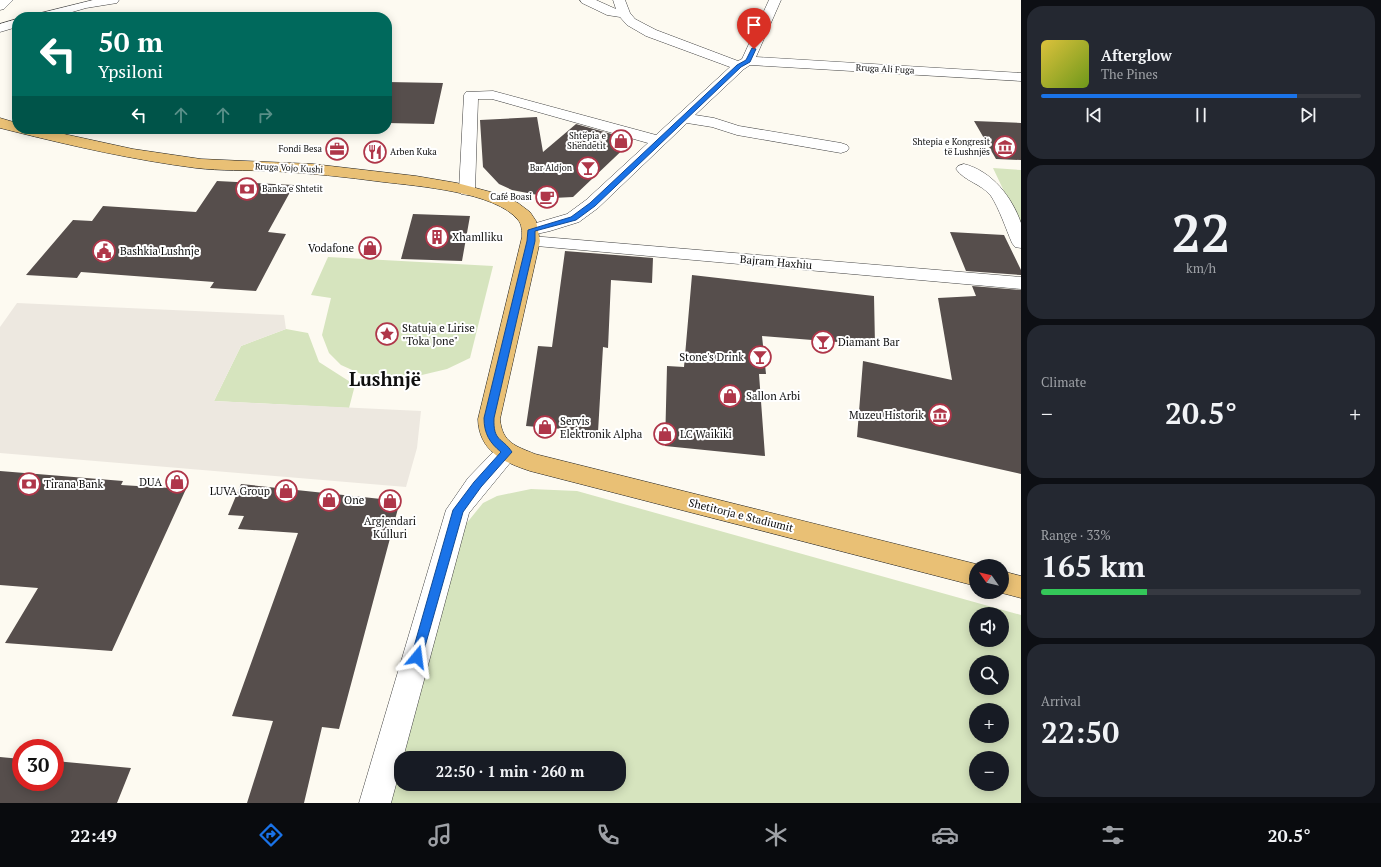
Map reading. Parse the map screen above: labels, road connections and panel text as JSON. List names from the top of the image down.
{
  "streets": {
    "main road": ["Rruga Vojo Kushi", "Shetitorja e Stadiumit"],
    "street": ["Rruga Ali Fuga", "Bajram Haxhiu"]
  },
  "crossings": [
    ["Rruga Vojo Kushi", "Bajram Haxhiu"]
  ],
  "districts": ["Lushnjë"],
  "places": {
    "shop": [
      "Shtëpia e Shëndetit",
      "Vodafone",
      "Sallon Arbi",
      "Servis Elektronik Alpha",
      "LC Waikiki",
      "DUA",
      "LUVA Group",
      "One",
      "Argjendari Kulluri"
    ],
    "museum": ["Shtepia e Kongresit të Lushnjës", "Muzeu Historik"],
    "office": ["Fondi Besa"],
    "restaurant": ["Arben Kuka"],
    "bar": ["Bar Aldjon", "Diamant Bar", "Stone's Drink"],
    "bank": ["Banka e Shtetit", "Tirana Bank"],
    "cafe": ["Café Boasi"],
    "building": ["Xhamlliku"],
    "public building": ["Bashkia Lushnje"],
    "place": ["Statuja e Lirise \"Toka Jone\""]
  },
  "north": "top left",
  "page": {
    "turn": ["50 m", "Ypsiloni"],
    "song": ["Afterglow", "The Pines"],
    "tile": [
      ["22", "km/h"],
      "Climate",
      ["Range · 33%", "165 km"],
      ["Arrival", "22:50"]
    ],
    "heat": ["−", "20.5°", "+"],
    "map_buttons": ["+", "−"],
    "limit": "30",
    "trip": "22:50 · 1 min · 260 m",
    "tabs": ["22:49", "20.5°"]
  }
}
